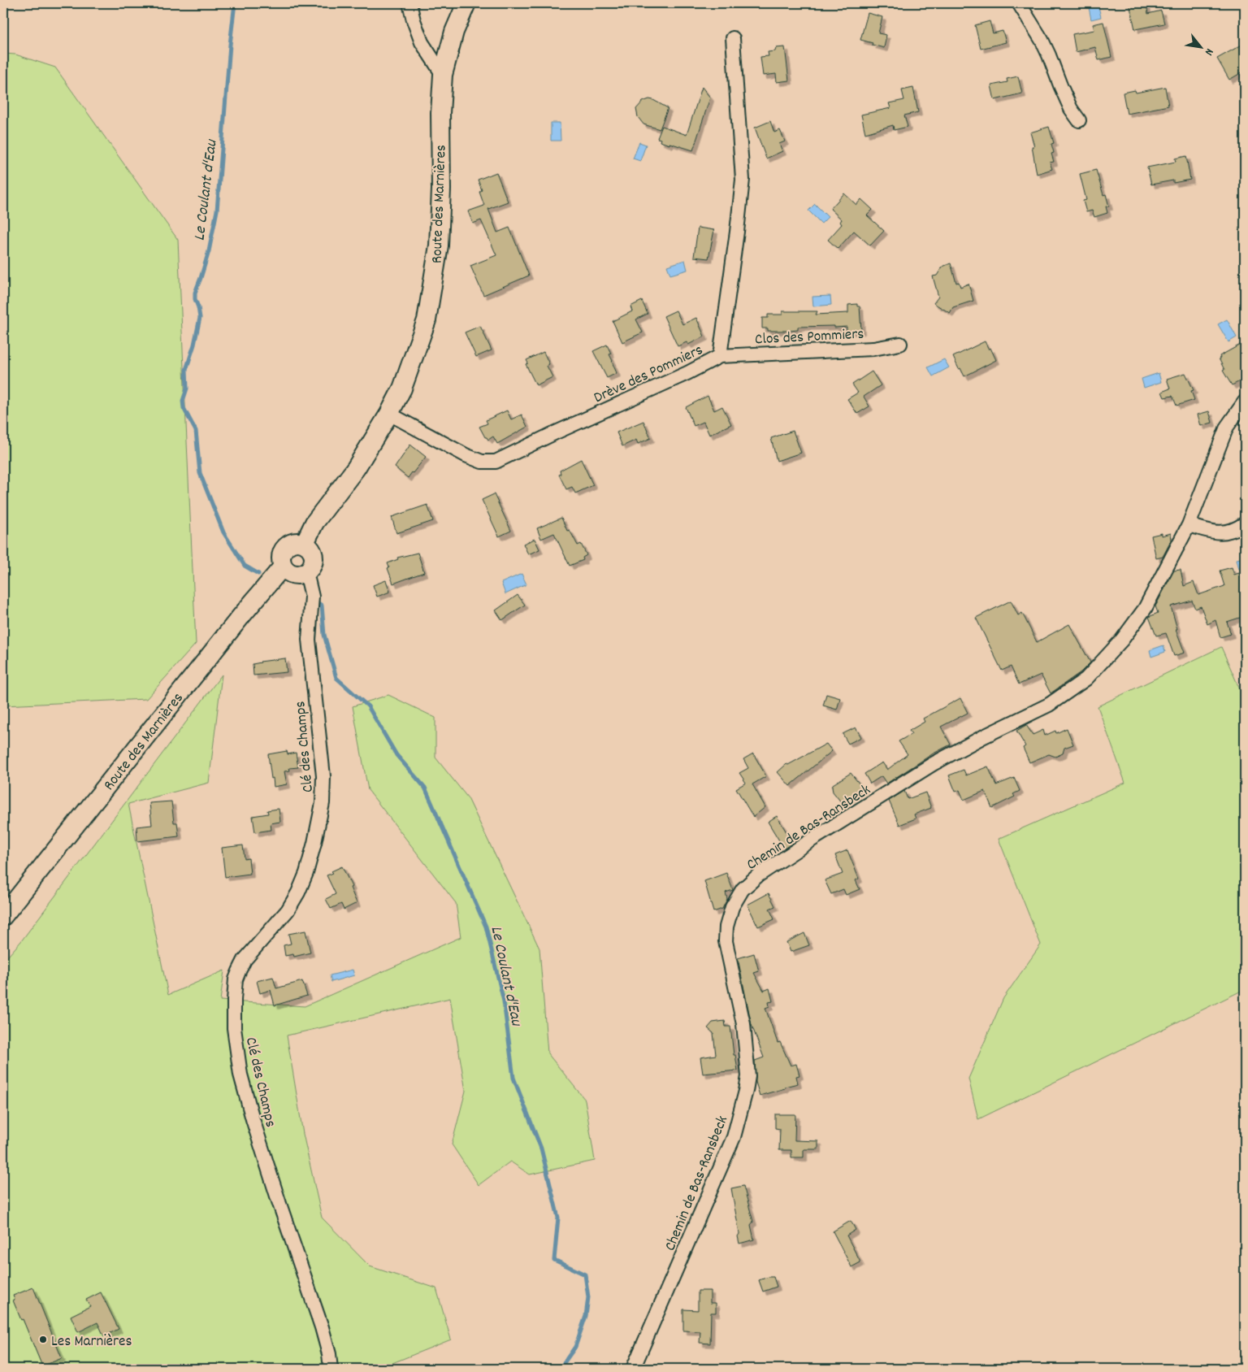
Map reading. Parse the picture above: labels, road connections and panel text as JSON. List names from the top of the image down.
{
  "streets": {
    "street": [
      "Route des Marnières",
      "Clos des Pommiers",
      "Drève des Pommiers",
      "Clé des Champs",
      "Chemin de Bas-Ransbeck"
    ]
  },
  "crossings": [
    ["Route des Marnières", "Drève des Pommiers"],
    ["Route des Marnières", "Clé des Champs"],
    ["Clos des Pommiers", "Drève des Pommiers"]
  ],
  "water": ["Le Coulant d'Eau"],
  "places": ["Les Marnières"],
  "north": "bottom right"
}
